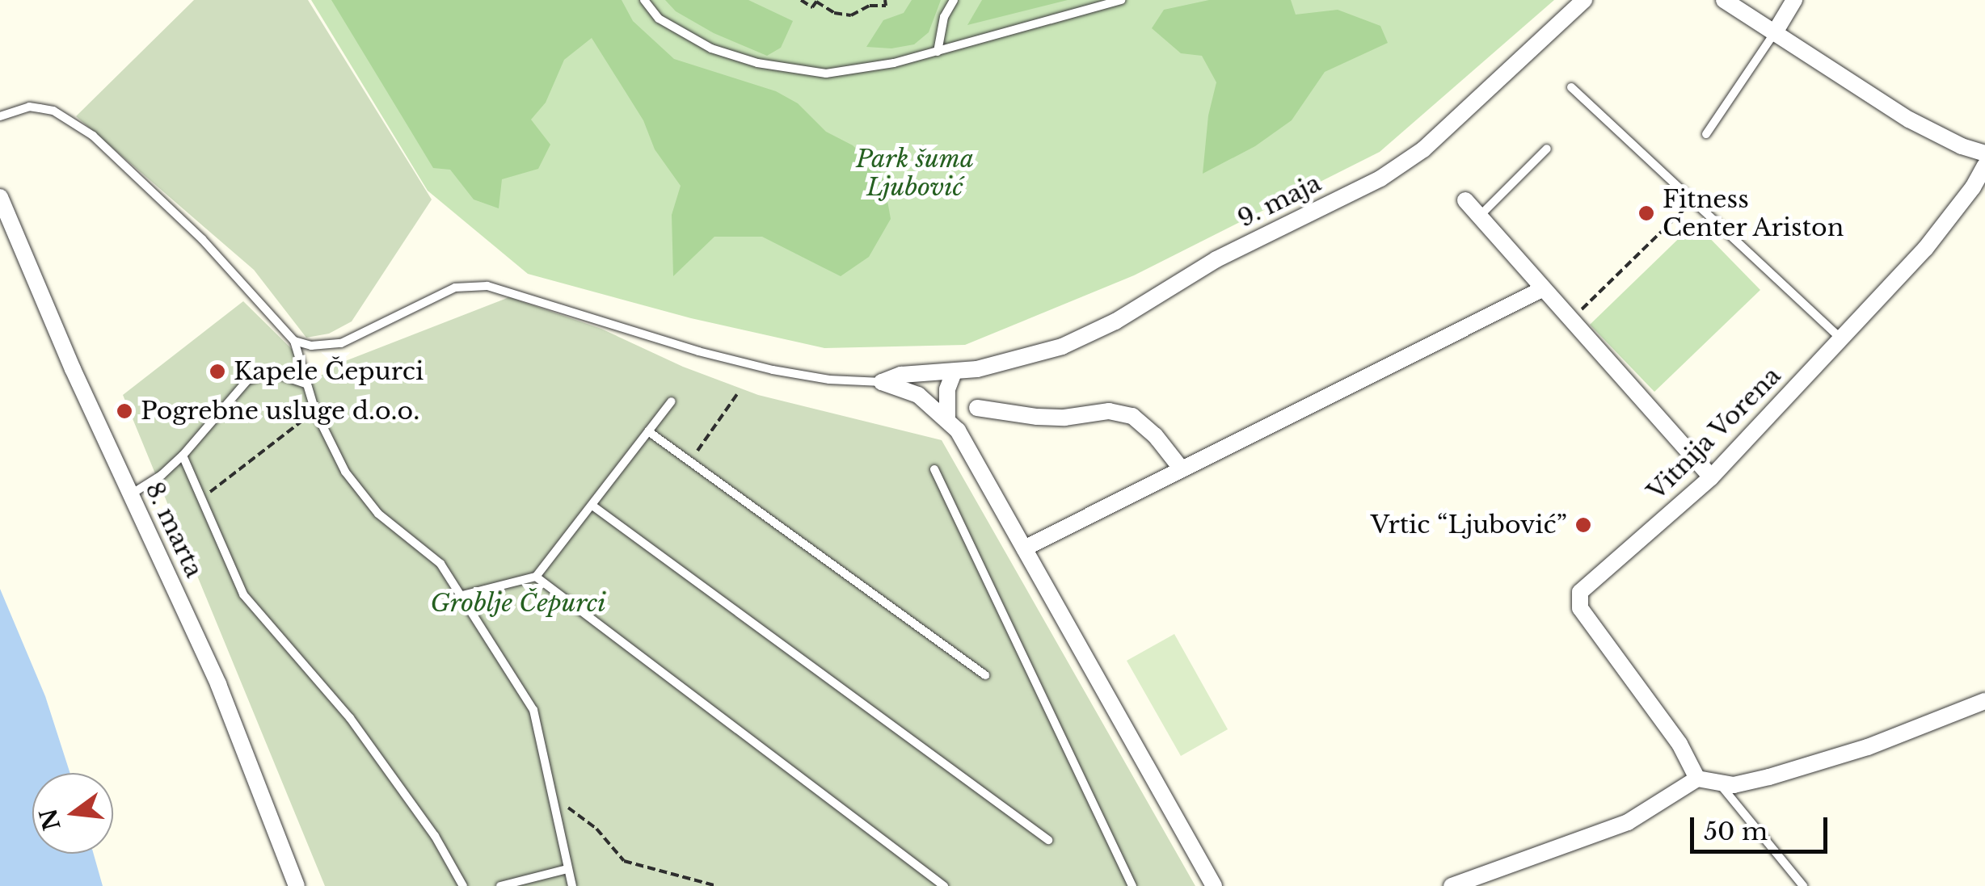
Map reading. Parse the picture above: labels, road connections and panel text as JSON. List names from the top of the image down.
{
  "streets": {
    "street": ["9. maja", "Vitnija Vorena", "8. marta"]
  },
  "parks": ["Park šuma Ljubović", "Groblje Čepurci"],
  "places": [
    "Fitness Center Ariston",
    "Kapele Čepurci",
    "Pogrebne usluge d.o.o.",
    "Vrtic “Ljubović”"
  ],
  "scale_bar": "50 m",
  "north": "left"
}
